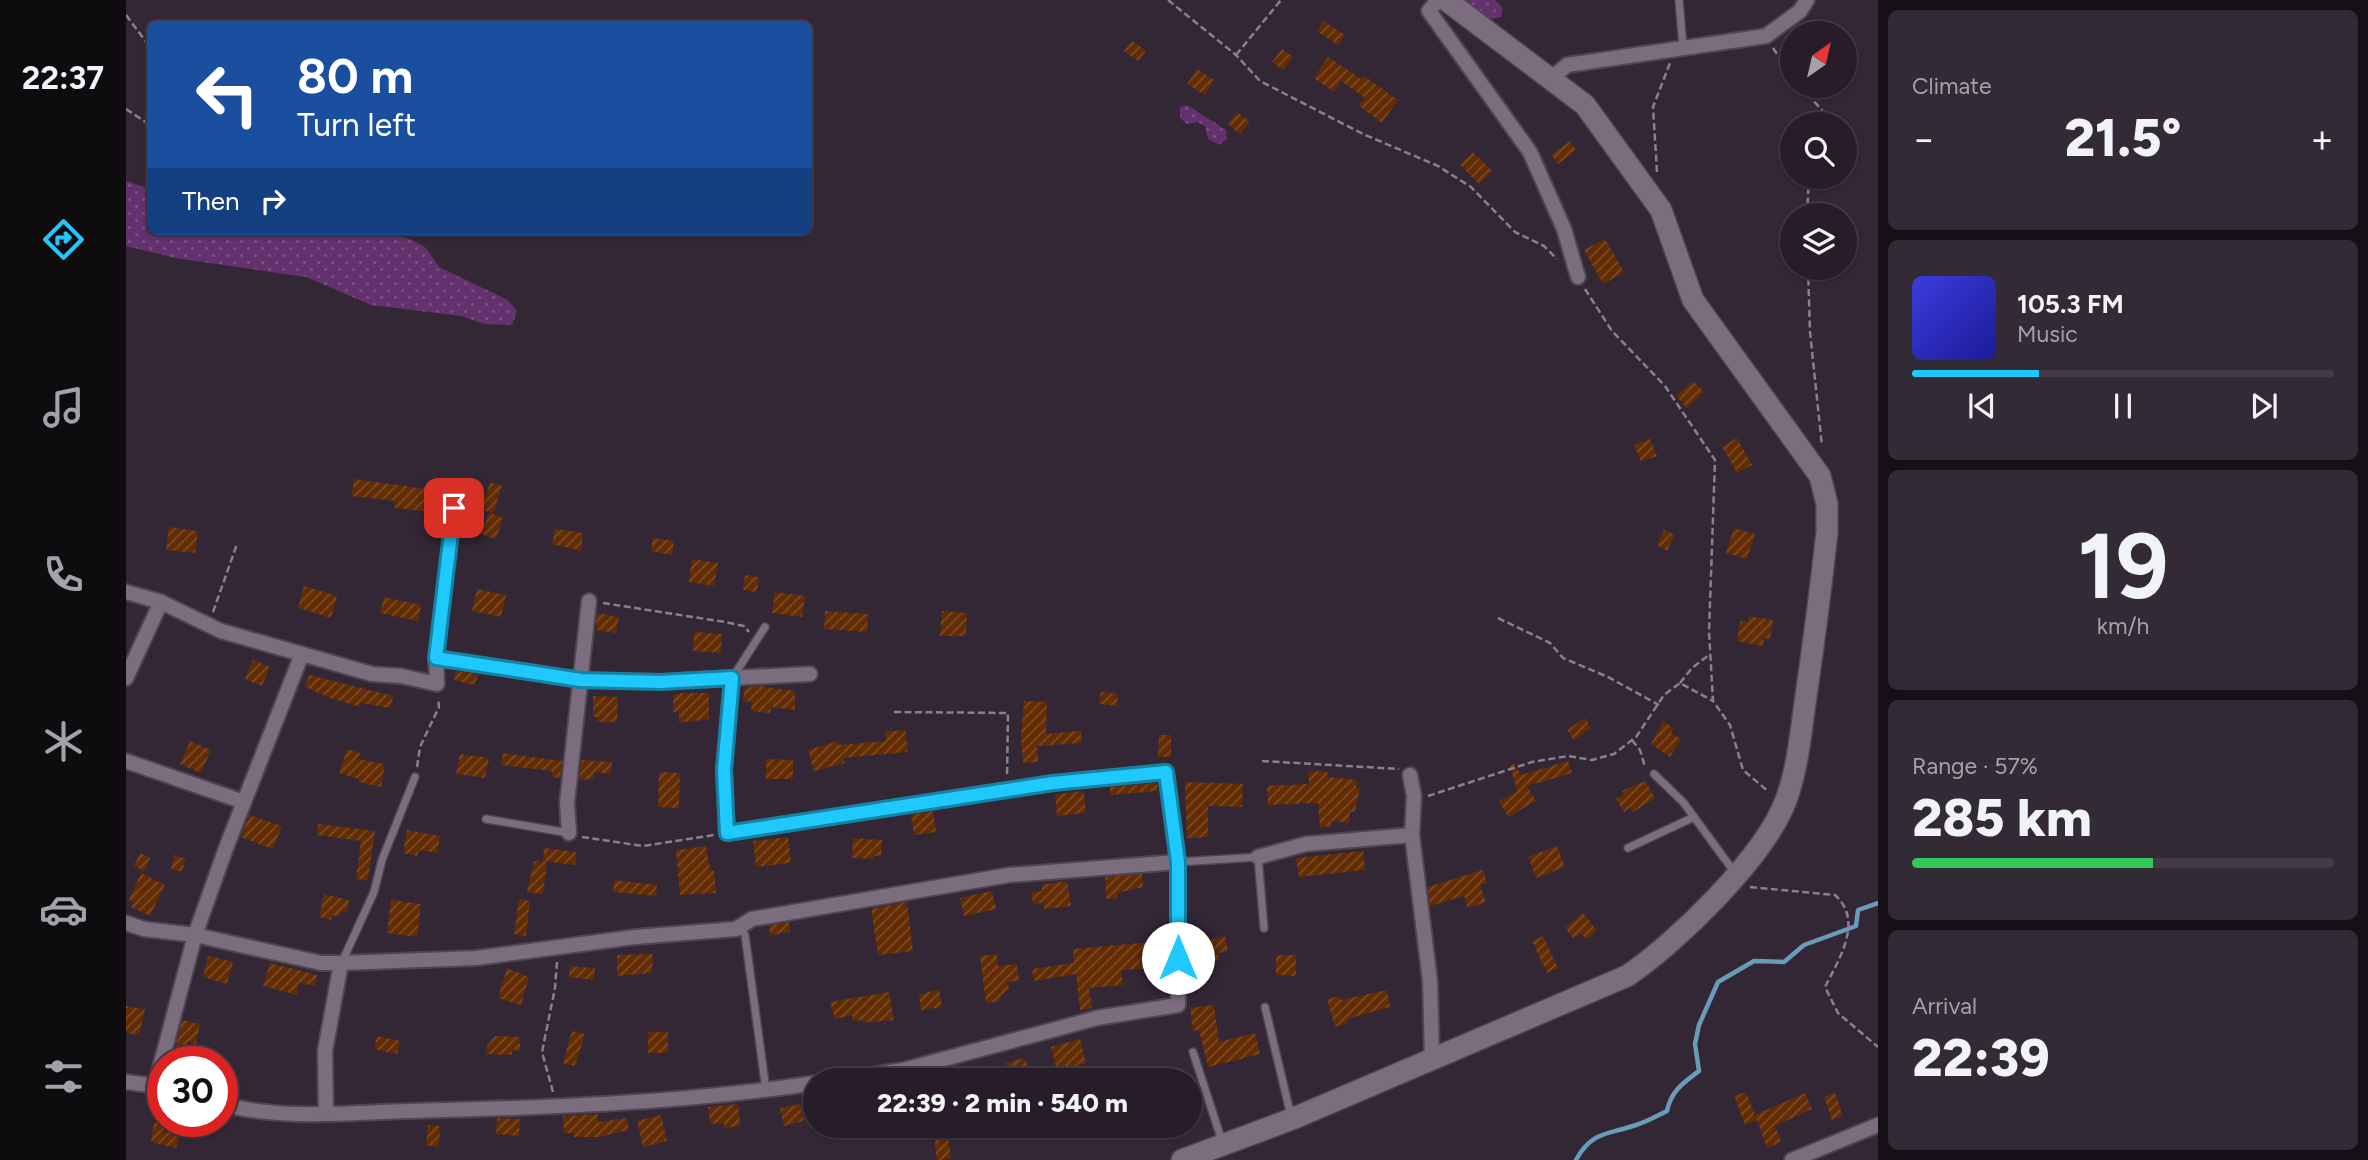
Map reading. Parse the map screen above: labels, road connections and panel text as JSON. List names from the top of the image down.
{
  "north": "top right",
  "page": {
    "tabs": "22:37",
    "tile": [
      "Climate",
      ["19", "km/h"],
      ["Range · 57%", "285 km"],
      ["Arrival", "22:39"]
    ],
    "turn": ["80 m", "Turn left"],
    "heat": ["−", "21.5°", "+"],
    "then": "Then",
    "song": ["105.3 FM", "Music"],
    "limit": "30",
    "trip": "22:39 · 2 min · 540 m"
  }
}
